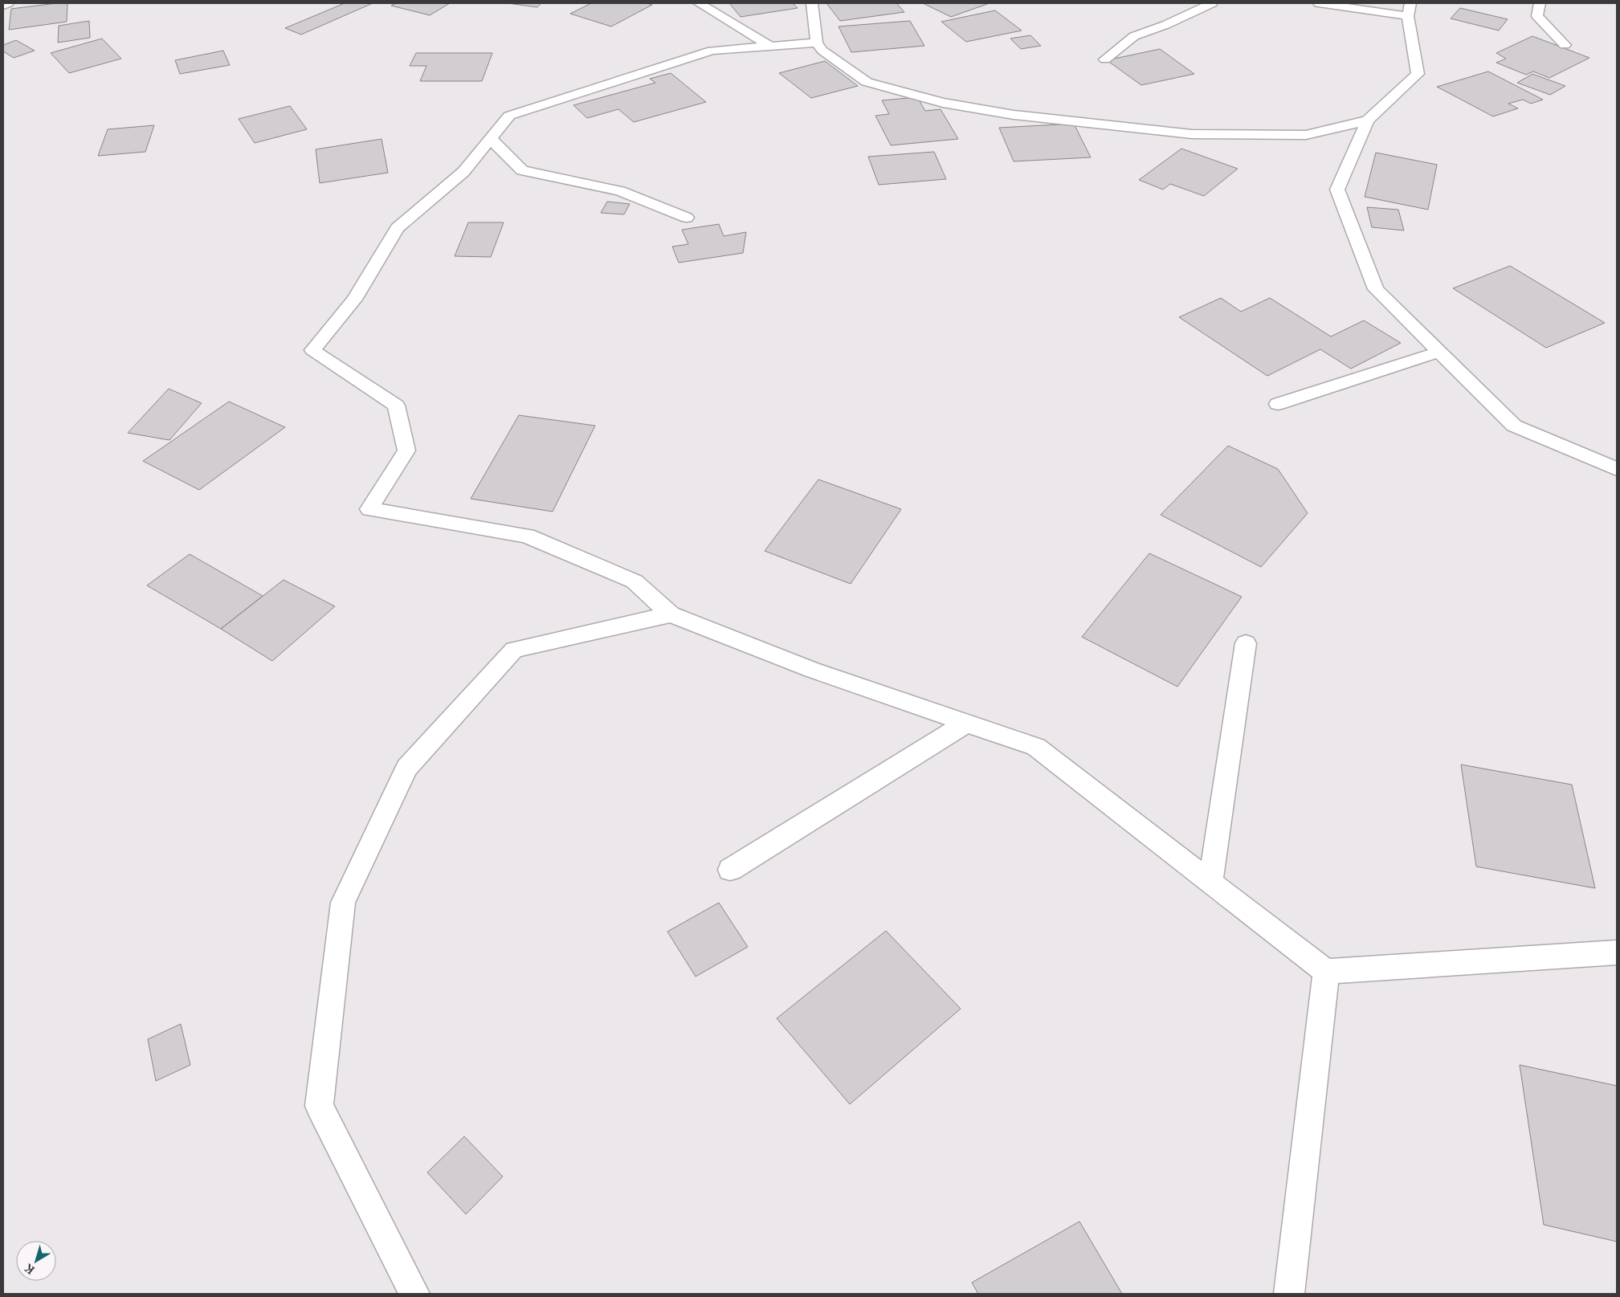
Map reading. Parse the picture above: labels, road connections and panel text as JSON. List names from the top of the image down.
{
  "north": "bottom left"
}
